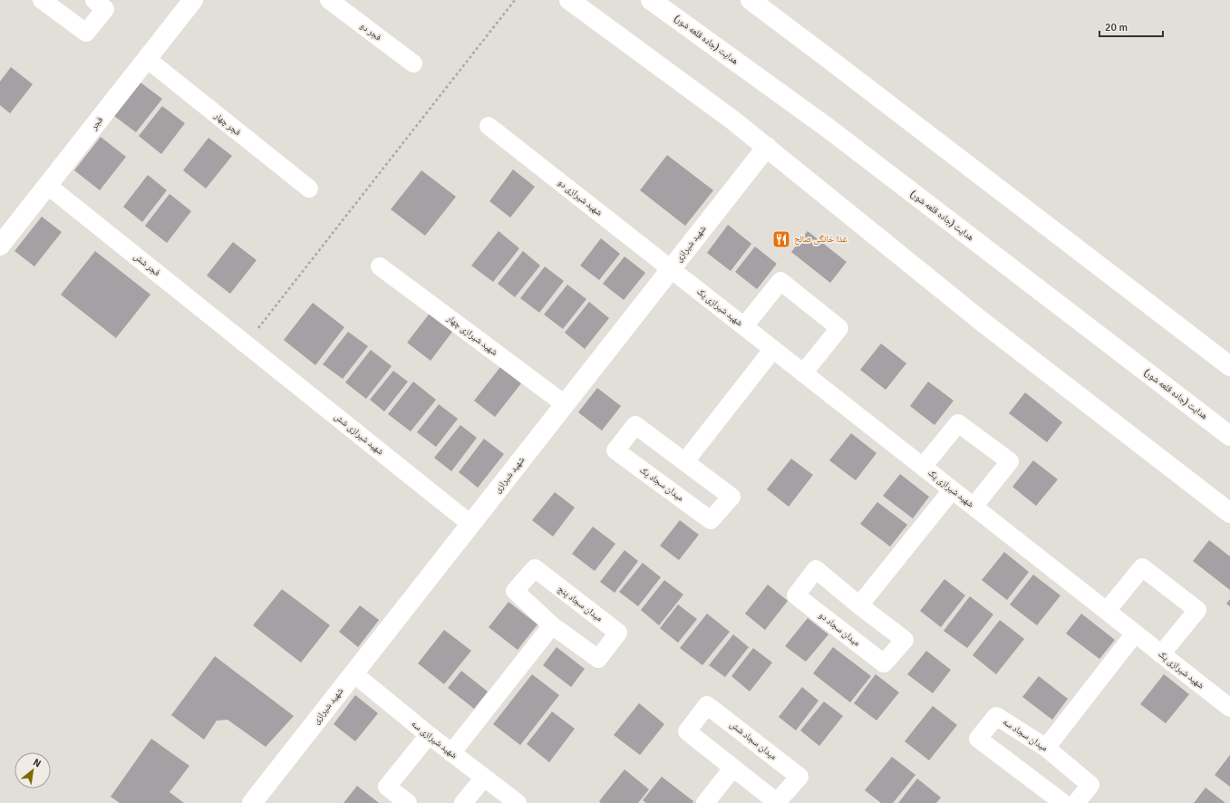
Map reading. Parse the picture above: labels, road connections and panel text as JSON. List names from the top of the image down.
{
  "streets": {
    "main road": ["هدایت (جاده قلعه شور)", "فجر", "شهید شیرازی"],
    "street": [
      "فجر دو",
      "فجر چهار",
      "شهید شیرازی دو",
      "فجر شش",
      "شهید شیرازی یک",
      "شهید شیرازی چهار",
      "شهید شیرازی شش",
      "میدان سجاد یک",
      "میدان سجاد پنج",
      "میدان سجاد دو",
      "میدان سجاد سه",
      "شهید شیرازی سه",
      "میدان سجاد شش"
    ]
  },
  "crossings": [
    ["فجر", "فجر چهار"],
    ["فجر", "فجر شش"],
    ["شهید شیرازی دو", "شهید شیرازی"],
    ["شهید شیرازی دو", "شهید شیرازی یک"],
    ["شهید شیرازی", "شهید شیرازی یک"],
    ["شهید شیرازی", "شهید شیرازی چهار"],
    ["شهید شیرازی", "شهید شیرازی شش"],
    ["شهید شیرازی", "شهید شیرازی سه"],
    ["فجر شش", "شهید شیرازی شش"]
  ],
  "places": {
    "restaurant": ["غذا خانگی صالح"]
  },
  "scale_bar": "20 m",
  "north": "top right"
}
